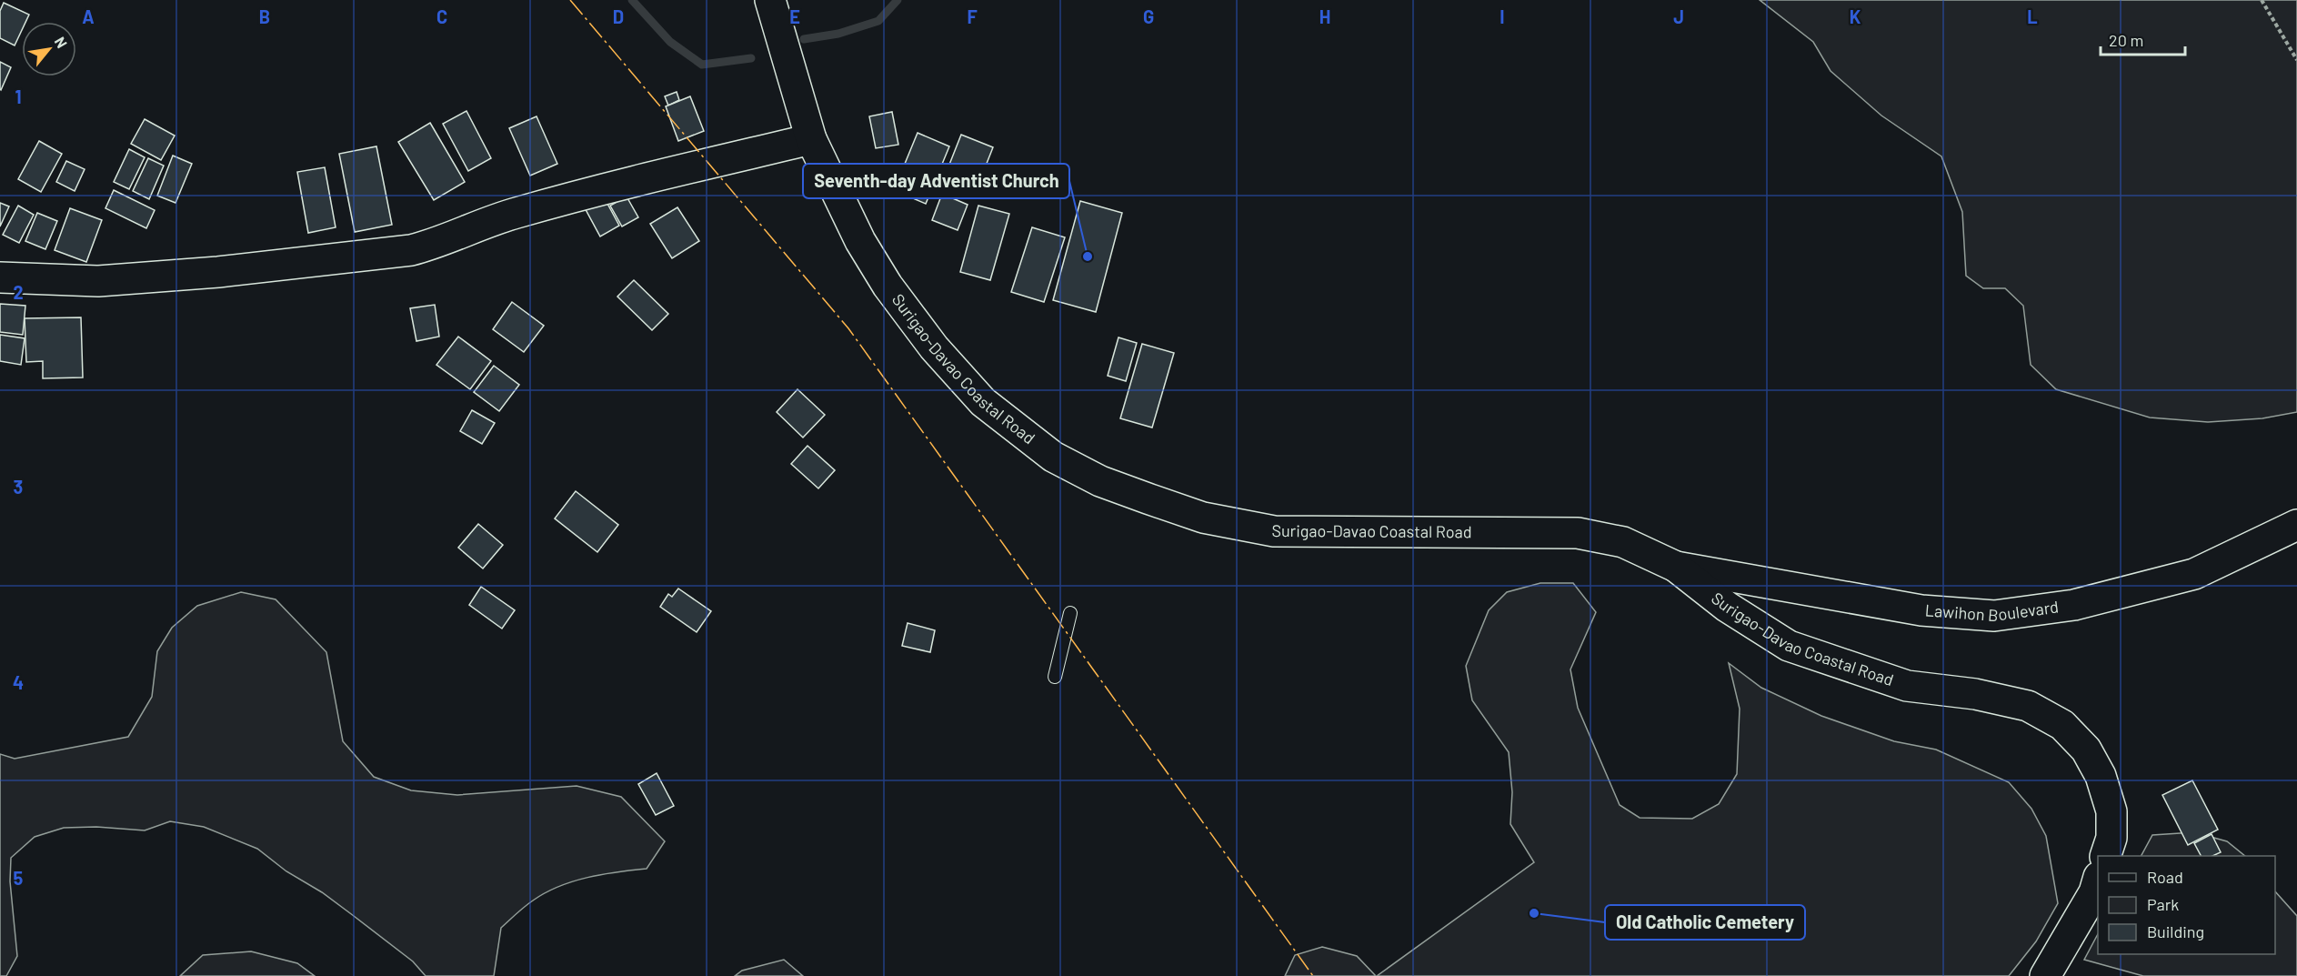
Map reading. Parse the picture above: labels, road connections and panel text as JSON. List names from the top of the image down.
{
  "streets": {
    "main road": ["Surigao-Davao Coastal Road", "Lawihon Boulevard"]
  },
  "crossings": [
    ["Surigao-Davao Coastal Road", "Lawihon Boulevard"]
  ],
  "places": ["Seventh-day Adventist Church", "Old Catholic Cemetery"],
  "legend": ["Road", "Park", "Building"],
  "scale_bar": "20 m",
  "north": "top right",
  "grid": {
    "columns": [
      "A",
      "B",
      "C",
      "D",
      "E",
      "F",
      "G",
      "H",
      "I",
      "J",
      "K",
      "L"
    ],
    "rows": [
      "1",
      "2",
      "3",
      "4",
      "5"
    ]
  }
}
